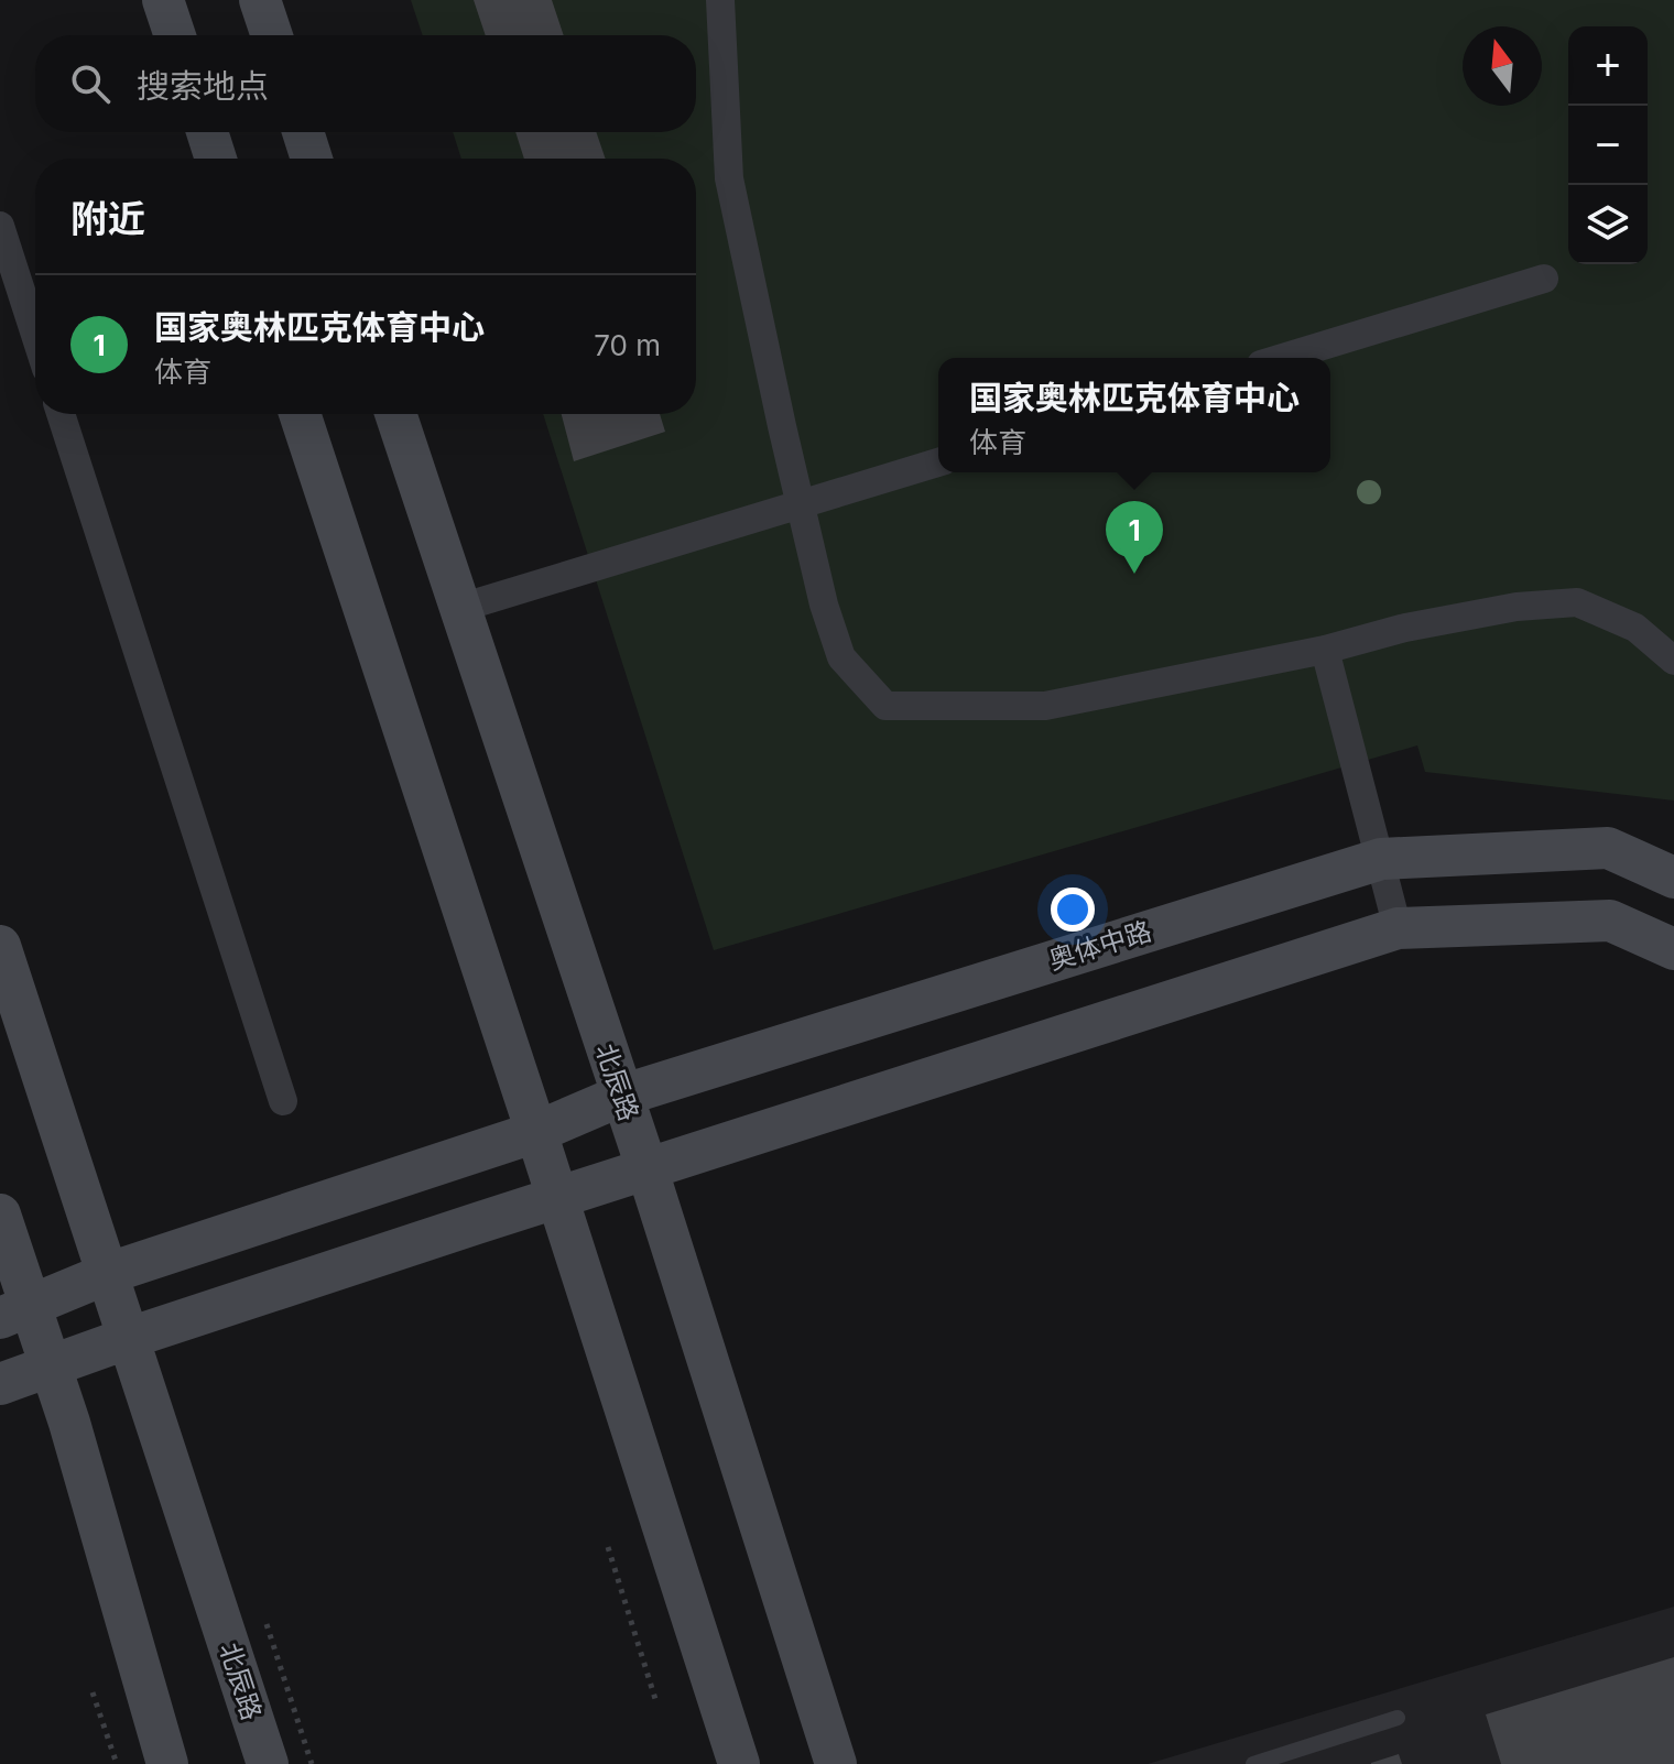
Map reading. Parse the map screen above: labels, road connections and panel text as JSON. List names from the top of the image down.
{
  "streets": {
    "main road": ["奥体中路", "北辰路"]
  },
  "crossings": [
    ["奥体中路", "北辰路"]
  ],
  "north": "top",
  "page": {
    "map_buttons": ["+", "−"],
    "search": "搜索地点",
    "heading": "附近",
    "list": [
      {
        "mark": "1",
        "name": "国家奥林匹克体育中心",
        "note": "体育",
        "value": "70 m"
      }
    ],
    "popup": ["国家奥林匹克体育中心", "体育"],
    "pins": "1"
  }
}
